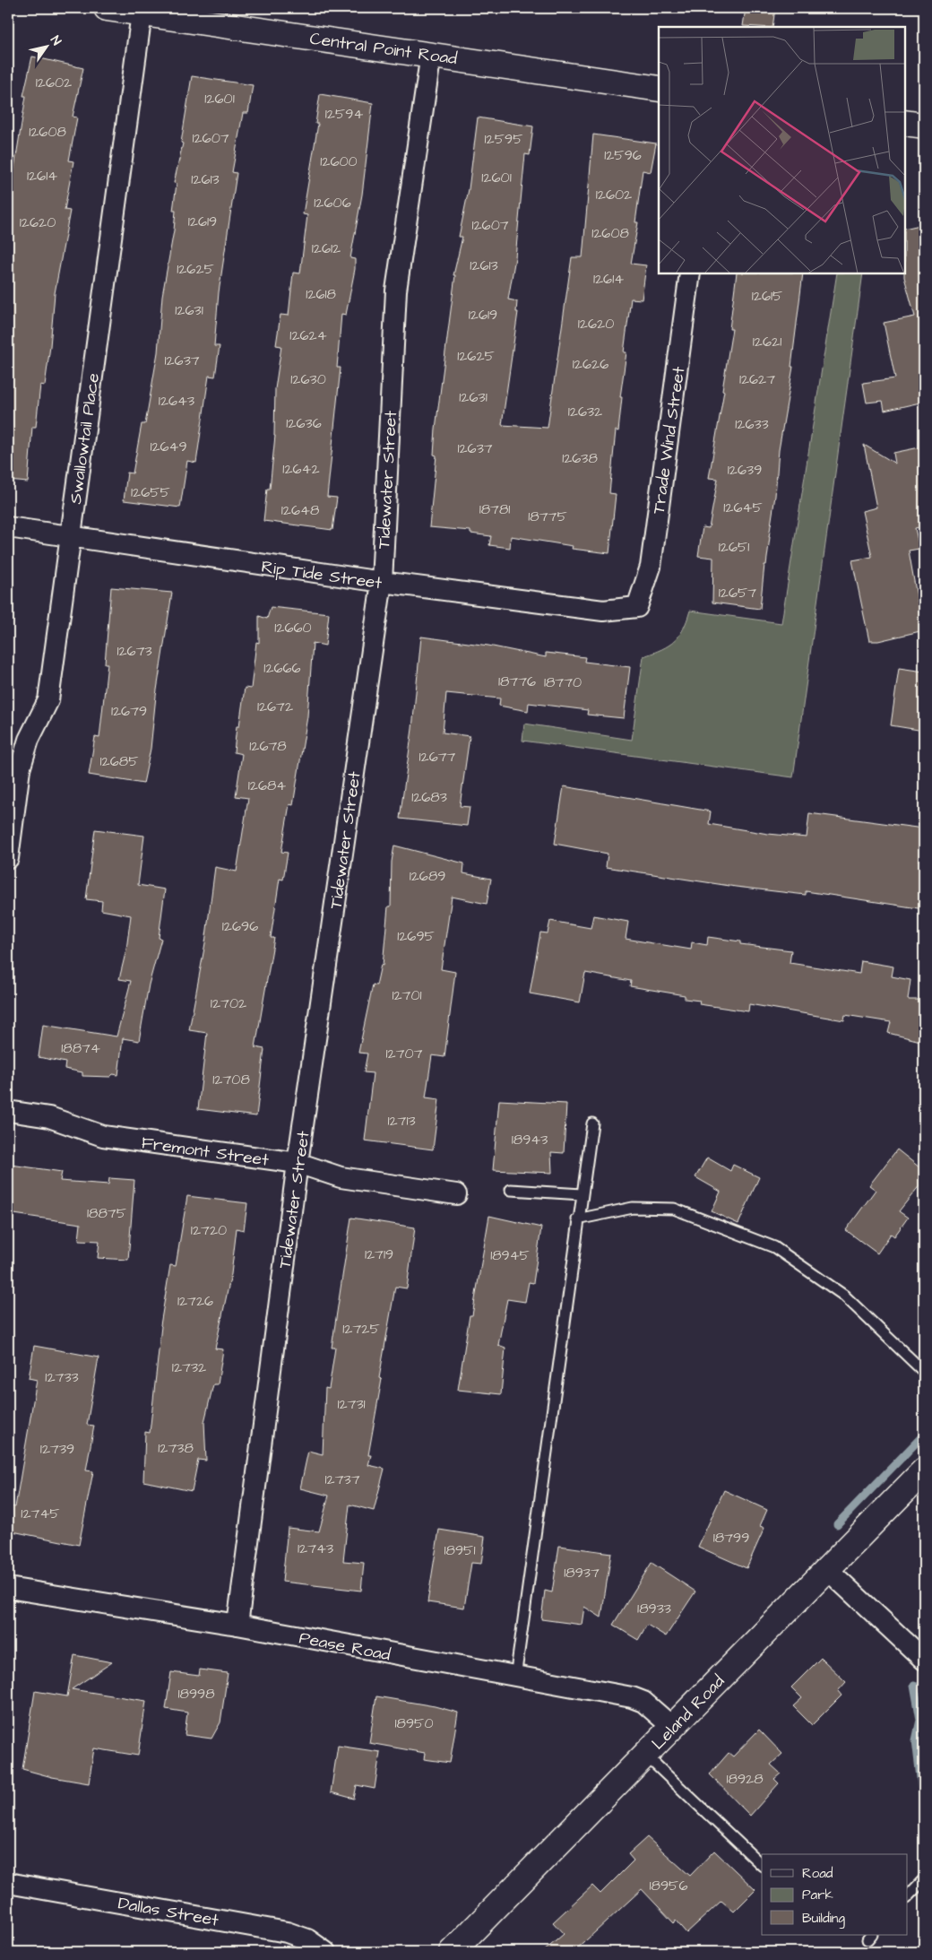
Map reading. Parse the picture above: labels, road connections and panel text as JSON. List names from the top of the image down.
{
  "streets": {
    "main road": ["Central Point Road", "Leland Road"],
    "street": [
      "Swallowtail Place",
      "Trade Wind Street",
      "Tidewater Street",
      "Rip Tide Street",
      "Fremont Street",
      "Pease Road",
      "Dallas Street"
    ]
  },
  "crossings": [
    ["Central Point Road", "Swallowtail Place"],
    ["Central Point Road", "Tidewater Street"],
    ["Swallowtail Place", "Rip Tide Street"],
    ["Trade Wind Street", "Rip Tide Street"],
    ["Tidewater Street", "Rip Tide Street"],
    ["Tidewater Street", "Fremont Street"],
    ["Tidewater Street", "Pease Road"],
    ["Pease Road", "Leland Road"]
  ],
  "house_numbers": [
    "12602",
    "12601",
    "12594",
    "12608",
    "12607",
    "12595",
    "12596",
    "12600",
    "12614",
    "12601",
    "12613",
    "12602",
    "12606",
    "12619",
    "12620",
    "12607",
    "12608",
    "12612",
    "12613",
    "12625",
    "12614",
    "12618",
    "12615",
    "12631",
    "12619",
    "12620",
    "12624",
    "12621",
    "12625",
    "12637",
    "12626",
    "12630",
    "12627",
    "12631",
    "12643",
    "12632",
    "12636",
    "12633",
    "12649",
    "12637",
    "12638",
    "12642",
    "12639",
    "12655",
    "12645",
    "18781",
    "12648",
    "18775",
    "12651",
    "12657",
    "12660",
    "12673",
    "12666",
    "18776",
    "18770",
    "12672",
    "12679",
    "12678",
    "12677",
    "12685",
    "12684",
    "12683",
    "12689",
    "12696",
    "12695",
    "12701",
    "12702",
    "18874",
    "12707",
    "12708",
    "12713",
    "18943",
    "18875",
    "12720",
    "12719",
    "18945",
    "12726",
    "12725",
    "12732",
    "12733",
    "12731",
    "12738",
    "12739",
    "12737",
    "12745",
    "18799",
    "12743",
    "18951",
    "18937",
    "18933",
    "18998",
    "18950",
    "18928",
    "18956"
  ],
  "legend": ["Road", "Park", "Building"],
  "north": "top right"
}
